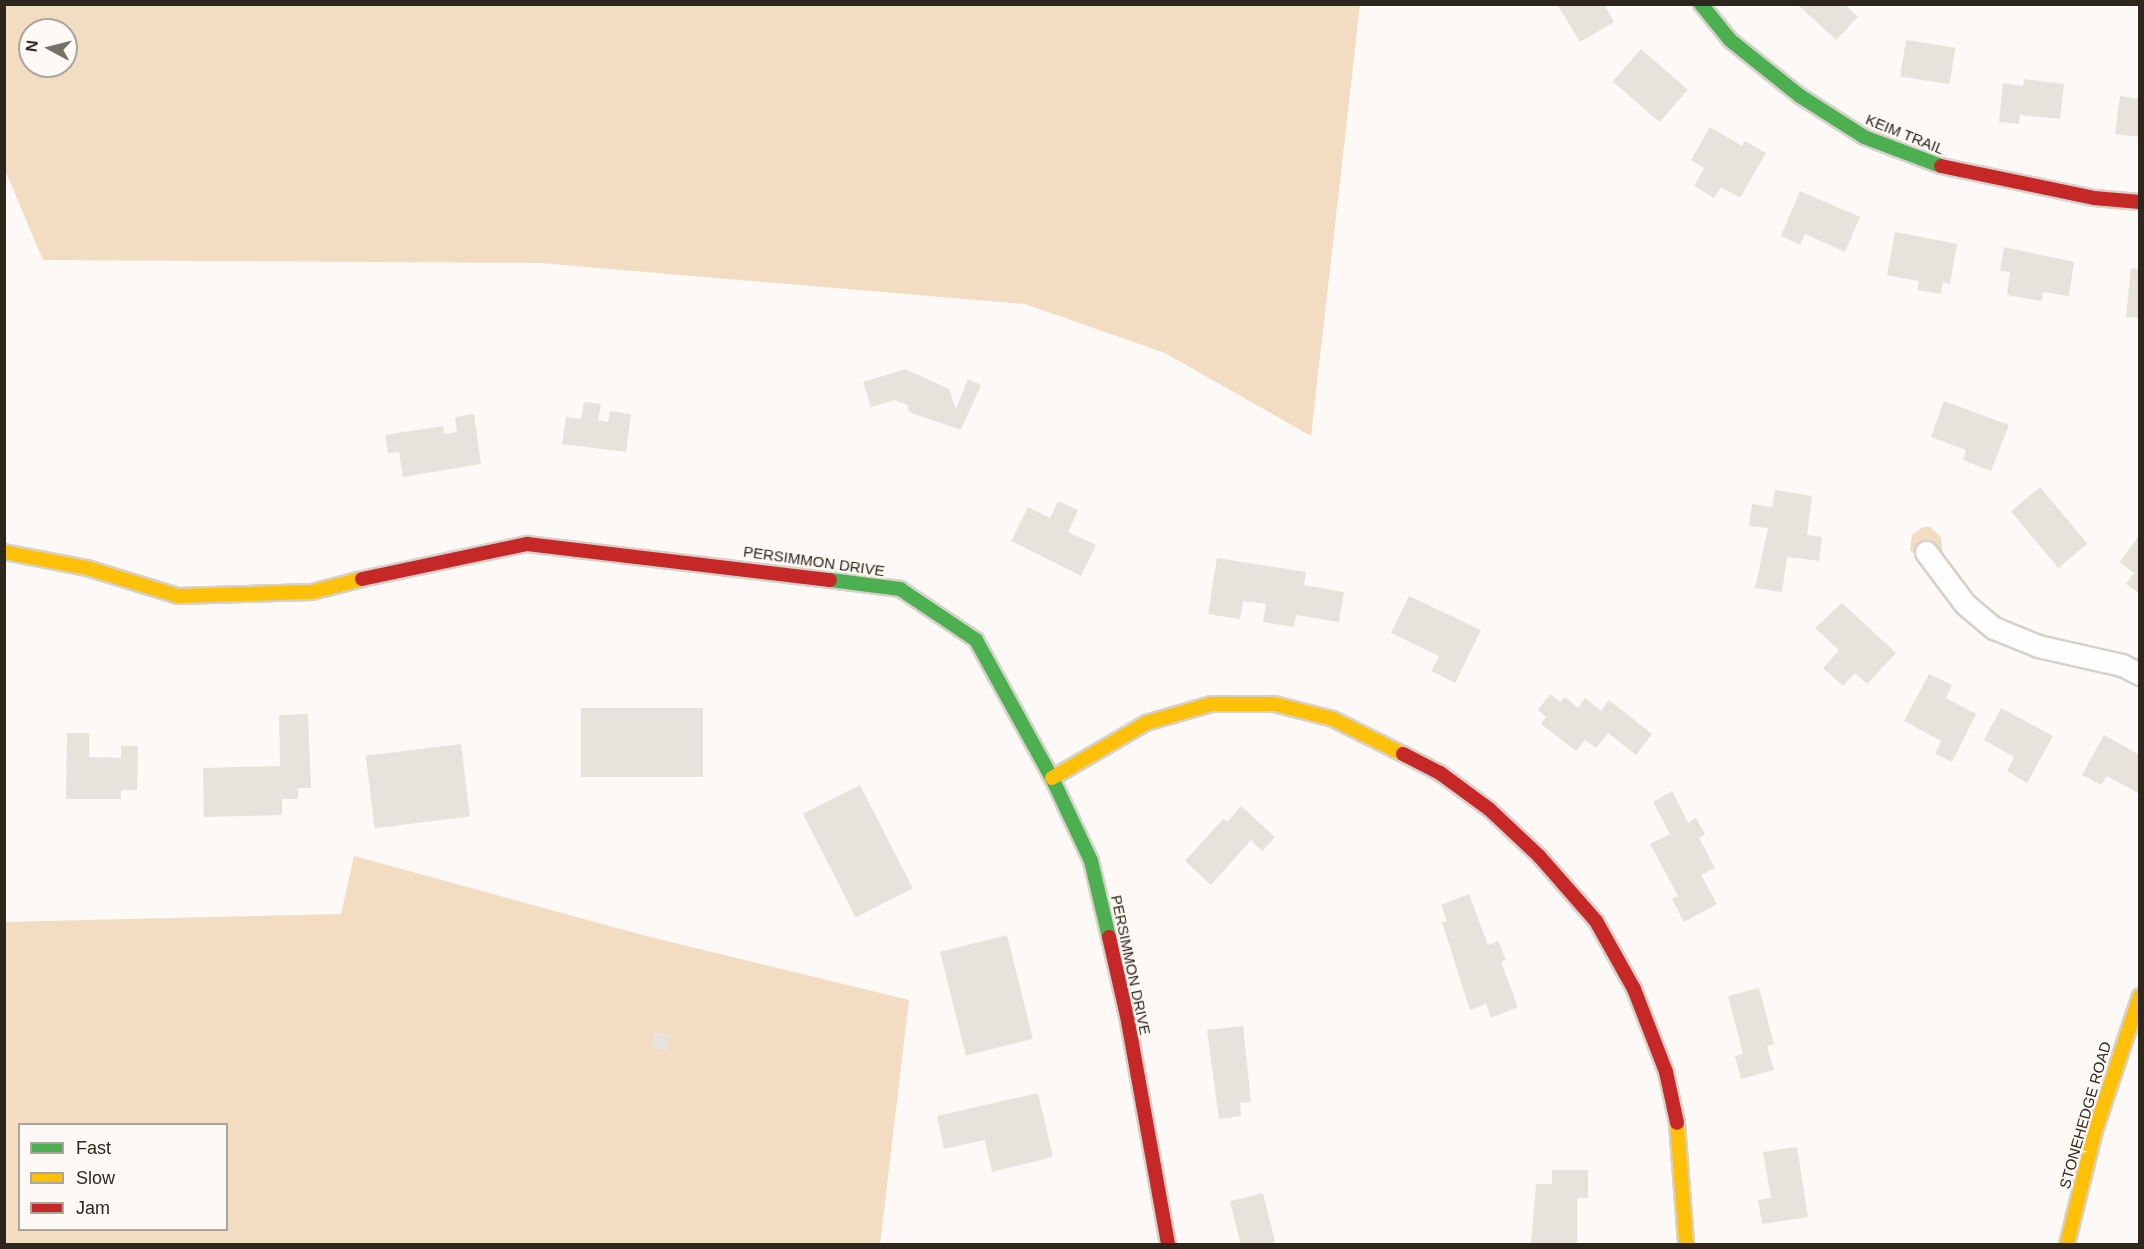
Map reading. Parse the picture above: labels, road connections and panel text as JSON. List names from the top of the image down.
{
  "streets": {
    "street": ["KEIM TRAIL", "PERSIMMON DRIVE", "STONEHEDGE ROAD"]
  },
  "legend": ["Fast", "Slow", "Jam"],
  "north": "left"
}
